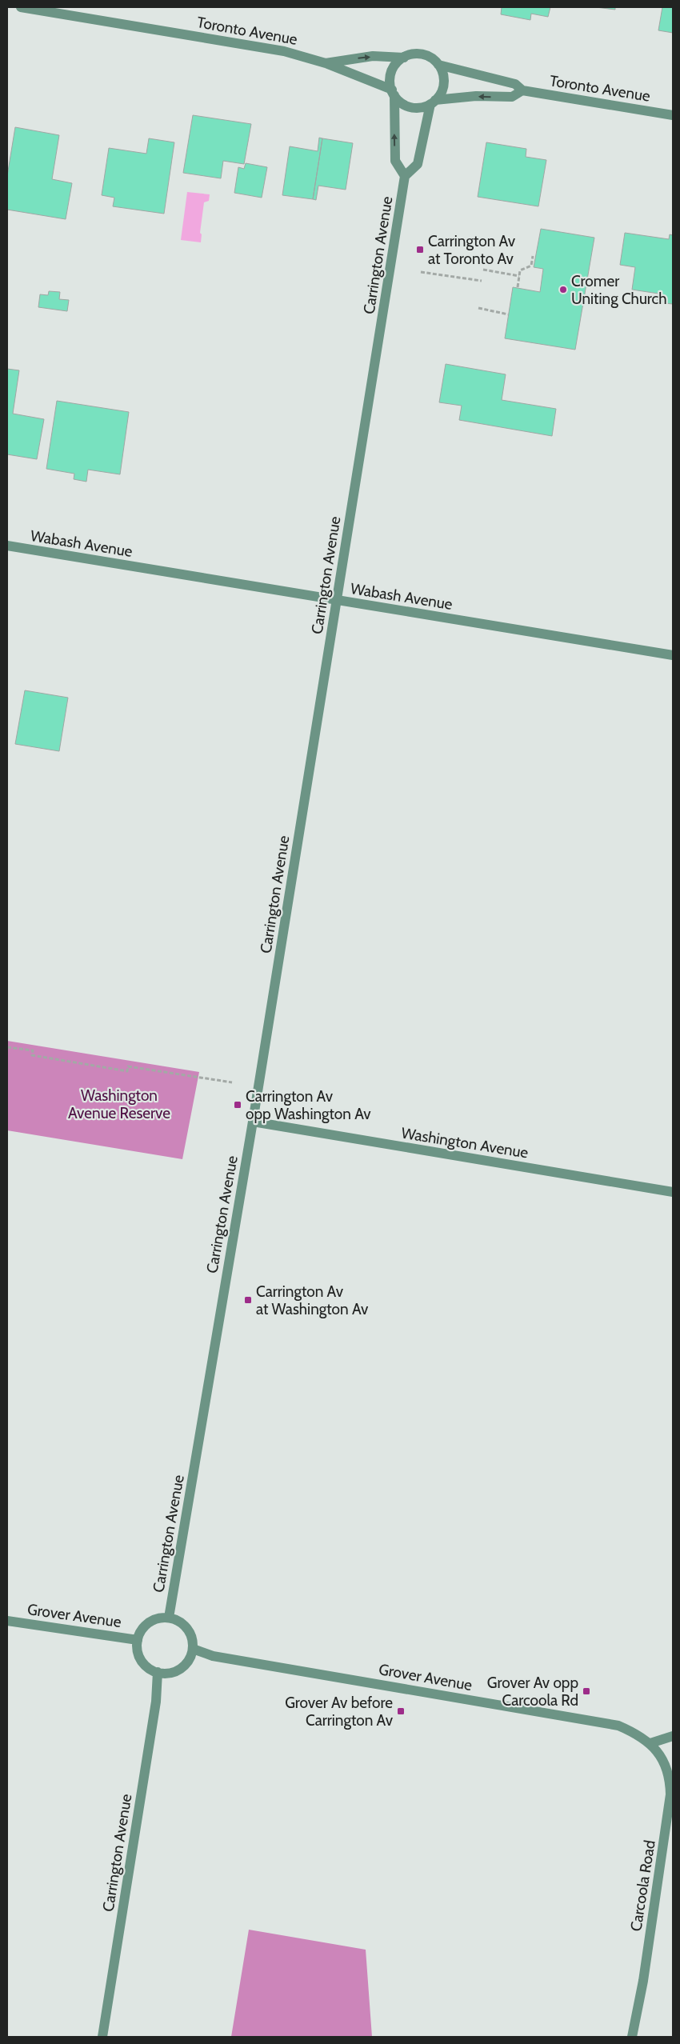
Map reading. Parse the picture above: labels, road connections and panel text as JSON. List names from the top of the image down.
{
  "streets": {
    "street": [
      "Toronto Avenue",
      "Carrington Avenue",
      "Wabash Avenue",
      "Washington Avenue",
      "Grover Avenue",
      "Carcoola Road"
    ]
  },
  "crossings": [
    ["Carrington Avenue", "Wabash Avenue"],
    ["Carrington Avenue", "Washington Avenue"],
    ["Carrington Avenue", "Grover Avenue"],
    ["Grover Avenue", "Carcoola Road"]
  ],
  "parks": ["Washington Avenue Reserve"],
  "places": {
    "transit": [
      "Carrington Av at Toronto Av",
      "Carrington Av opp Washington Av",
      "Carrington Av at Washington Av",
      "Grover Av opp Carcoola Rd",
      "Grover Av before Carrington Av"
    ],
    "other": ["Cromer Uniting Church"]
  }
}
